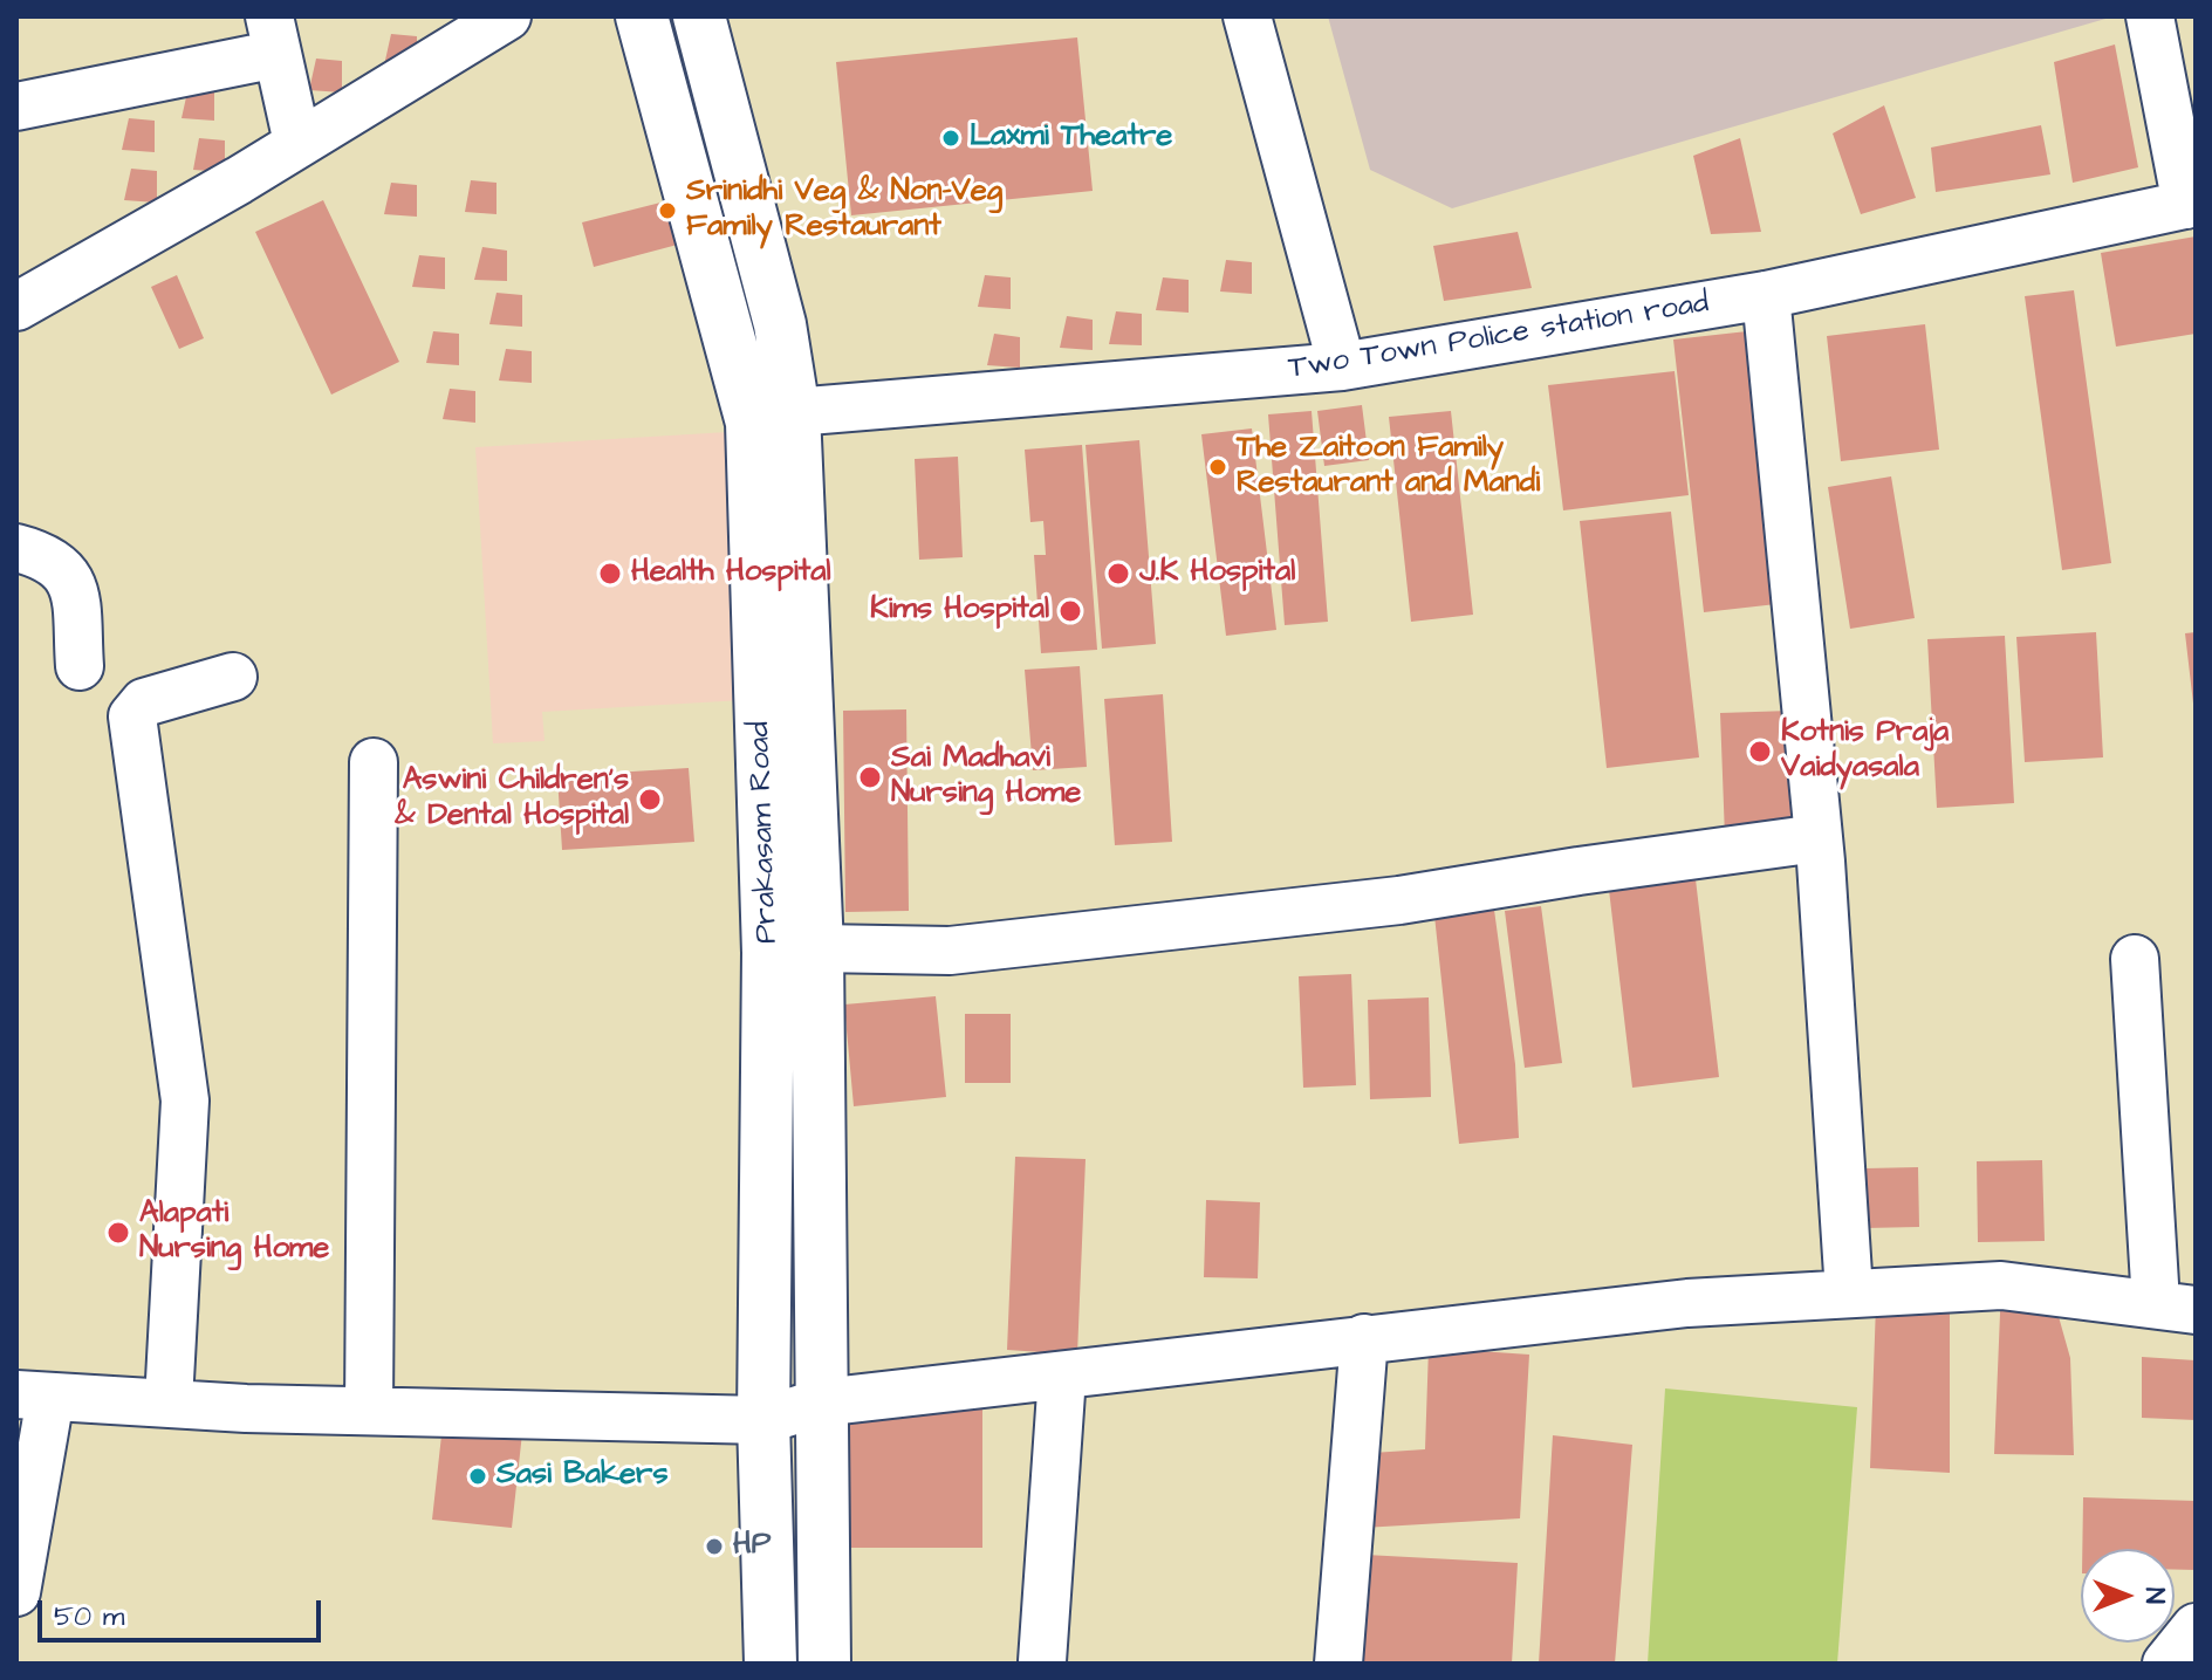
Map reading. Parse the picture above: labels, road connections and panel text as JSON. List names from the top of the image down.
{
  "streets": {
    "main road": ["Prakasam Road"],
    "street": ["Two Town Police station road"]
  },
  "crossings": [
    ["Two Town Police station road", "Prakasam Road"]
  ],
  "places": [
    "Laxmi Theatre",
    "Srinidhi Veg & Non-Veg Family Restaurant",
    "The Zaitoon Family Restaurant and Mandi",
    "Health Hospital",
    "J.K Hospital",
    "Kims Hospital",
    "Kotnis Praja Vaidyasala",
    "Sai Madhavi Nursing Home",
    "Aswini Children's & Dental Hospital",
    "Alapati Nursing Home",
    "Sasi Bakers",
    "HP"
  ],
  "scale_bar": "50 m",
  "north": "right"
}
